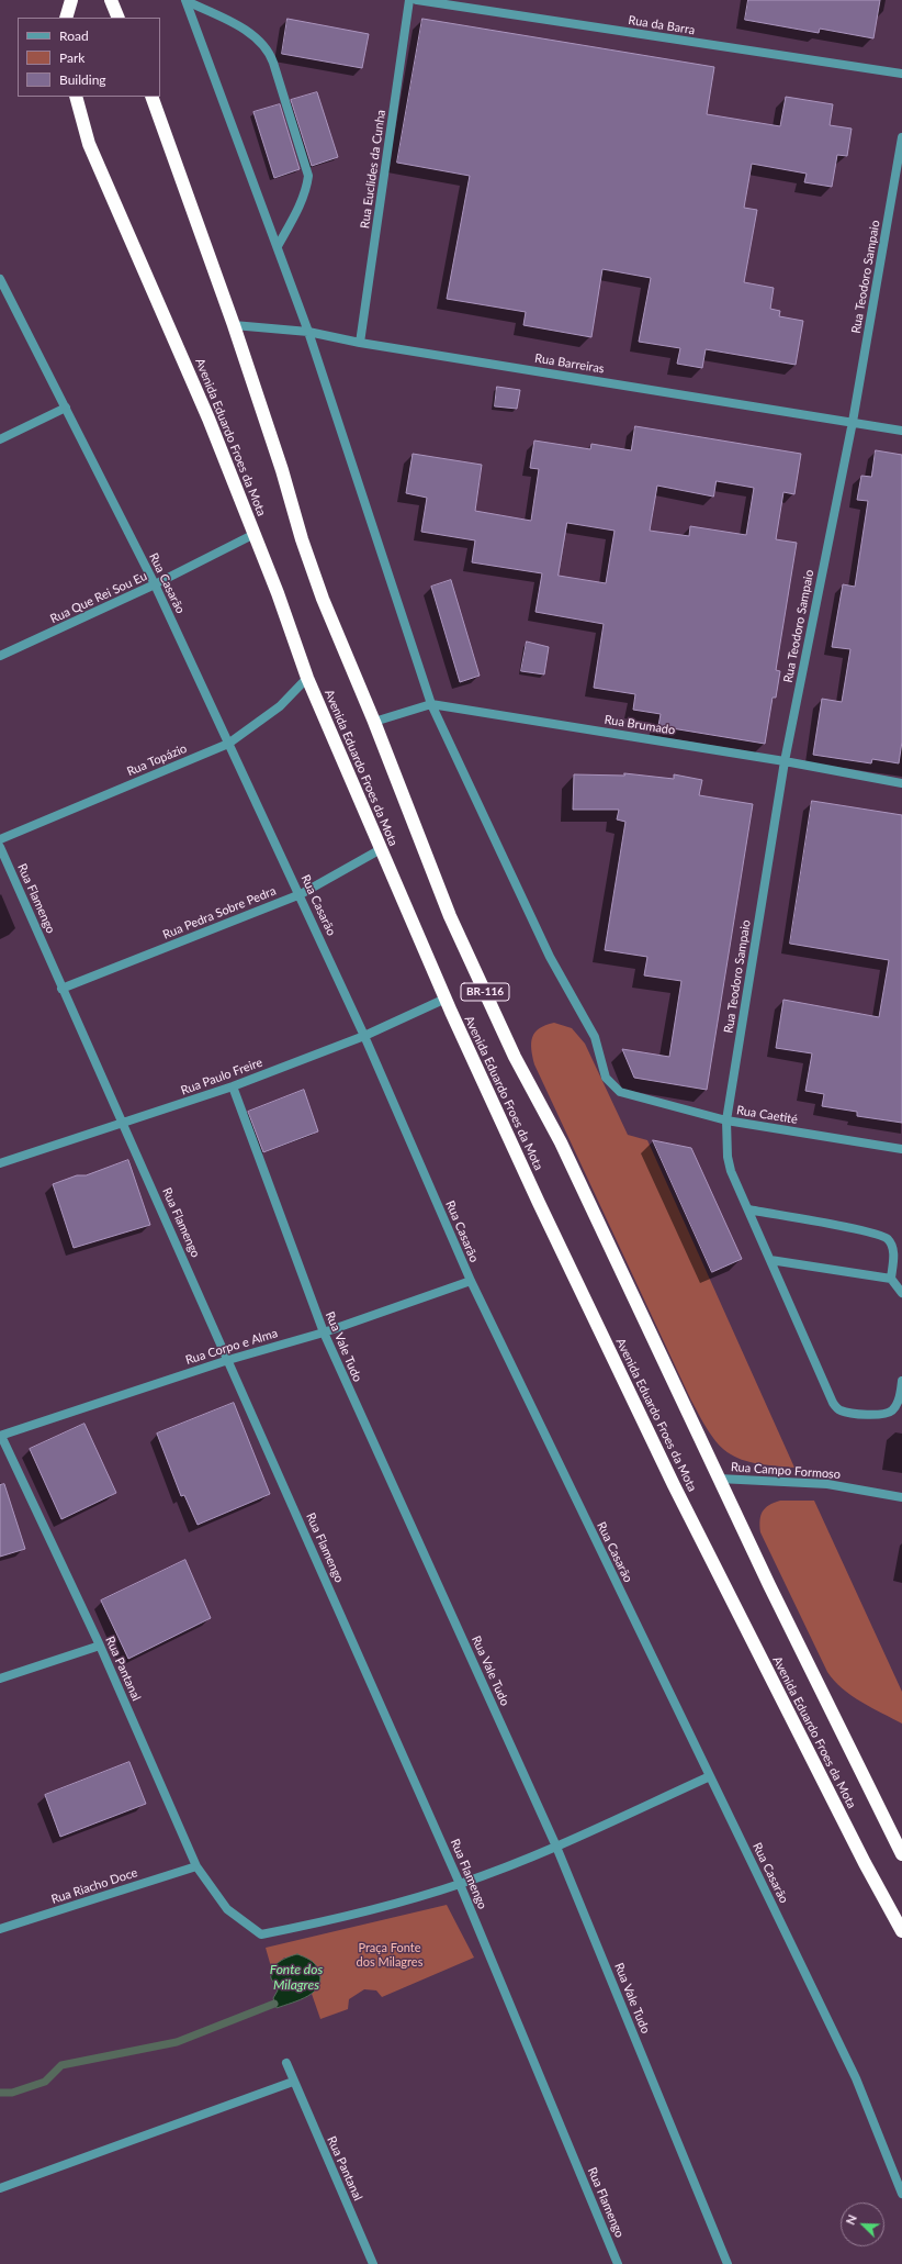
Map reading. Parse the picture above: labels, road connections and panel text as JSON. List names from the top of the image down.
{
  "streets": {
    "highway": ["Avenida Eduardo Froes da Mota", "BR-116"],
    "street": [
      "Rua da Barra",
      "Rua Euclides da Cunha",
      "Rua Teodoro Sampaio",
      "Rua Barreiras",
      "Rua Casarão",
      "Rua Que Rei Sou Eu",
      "Rua Brumado",
      "Rua Topázio",
      "Rua Flamengo",
      "Rua Pedra Sobre Pedra",
      "Rua Paulo Freire",
      "Rua Caetité",
      "Rua Corpo e Alma",
      "Rua Vale Tudo",
      "Rua Campo Formoso",
      "Rua Pantanal",
      "Rua Riacho Doce"
    ]
  },
  "crossings": [
    ["Rua Euclides da Cunha", "Rua Barreiras"],
    ["Rua Teodoro Sampaio", "Rua Barreiras"],
    ["Rua Teodoro Sampaio", "Rua Brumado"],
    ["Rua Teodoro Sampaio", "Rua Caetité"],
    ["Rua Barreiras", "Avenida Eduardo Froes da Mota"],
    ["Rua Barreiras", "Rua Caetité"],
    ["Avenida Eduardo Froes da Mota", "Rua Que Rei Sou Eu"],
    ["Avenida Eduardo Froes da Mota", "Rua Brumado"],
    ["Avenida Eduardo Froes da Mota", "Rua Topázio"],
    ["Avenida Eduardo Froes da Mota", "Rua Pedra Sobre Pedra"],
    ["Avenida Eduardo Froes da Mota", "Rua Paulo Freire"],
    ["Avenida Eduardo Froes da Mota", "Rua Campo Formoso"],
    ["Rua Casarão", "Rua Que Rei Sou Eu"],
    ["Rua Casarão", "Rua Topázio"],
    ["Rua Casarão", "Rua Pedra Sobre Pedra"],
    ["Rua Casarão", "Rua Paulo Freire"],
    ["Rua Casarão", "Rua Corpo e Alma"],
    ["Rua Casarão", "Rua Pantanal"],
    ["Rua Brumado", "Rua Caetité"],
    ["Rua Flamengo", "Rua Pedra Sobre Pedra"],
    ["Rua Flamengo", "Rua Paulo Freire"],
    ["Rua Flamengo", "Rua Corpo e Alma"],
    ["Rua Flamengo", "Rua Pantanal"],
    ["Rua Paulo Freire", "Rua Vale Tudo"],
    ["Rua Corpo e Alma", "Rua Vale Tudo"],
    ["Rua Corpo e Alma", "Rua Pantanal"],
    ["Rua Vale Tudo", "Rua Pantanal"],
    ["Rua Pantanal", "Rua Riacho Doce"]
  ],
  "water": ["Fonte dos Milagres"],
  "parks": ["Praça Fonte dos Milagres"],
  "legend": ["Road", "Park", "Building"],
  "north": "top left"
}
